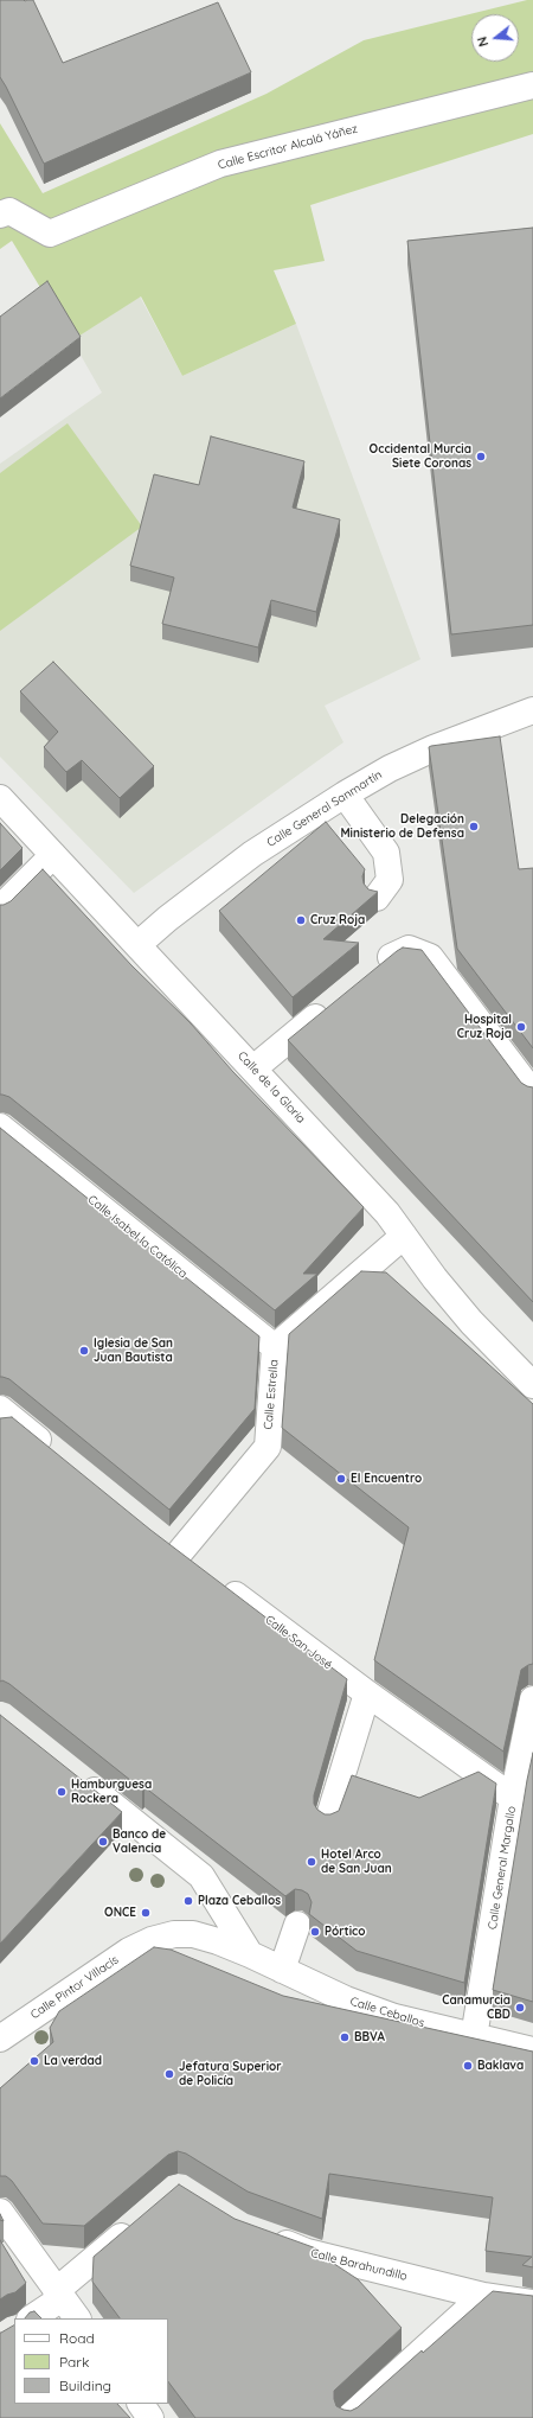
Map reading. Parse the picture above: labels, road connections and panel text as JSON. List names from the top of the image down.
{
  "streets": {
    "street": [
      "Calle Escritor Alcalá Yáñez",
      "Calle General Sanmartín",
      "Calle de la Gloria",
      "Calle Isabel la Católica",
      "Calle Estrella",
      "Calle San José",
      "Calle General Margallo",
      "Calle Pintor Villacís",
      "Calle Ceballos",
      "Calle Barahundillo"
    ]
  },
  "crossings": [
    ["Calle General Sanmartín", "Calle de la Gloria"],
    ["Calle de la Gloria", "Calle Estrella"],
    ["Calle Isabel la Católica", "Calle Estrella"],
    ["Calle Estrella", "Calle San José"],
    ["Calle San José", "Calle General Margallo"],
    ["Calle General Margallo", "Calle Ceballos"],
    ["Calle Pintor Villacís", "Calle Ceballos"]
  ],
  "places": [
    "Occidental Murcia Siete Coronas",
    "Delegación Ministerio de Defensa",
    "Cruz Roja",
    "Hospital Cruz Roja",
    "Iglesia de San Juan Bautista",
    "El Encuentro",
    "Hamburguesa Rockera",
    "Banco de Valencia",
    "Hotel Arco de San Juan",
    "Plaza Ceballos",
    "ONCE",
    "Pórtico",
    "Canamurcia CBD",
    "BBVA",
    "La verdad",
    "Baklava",
    "Jefatura Superior de Policía"
  ],
  "legend": ["Road", "Park", "Building"],
  "north": "left"
}
